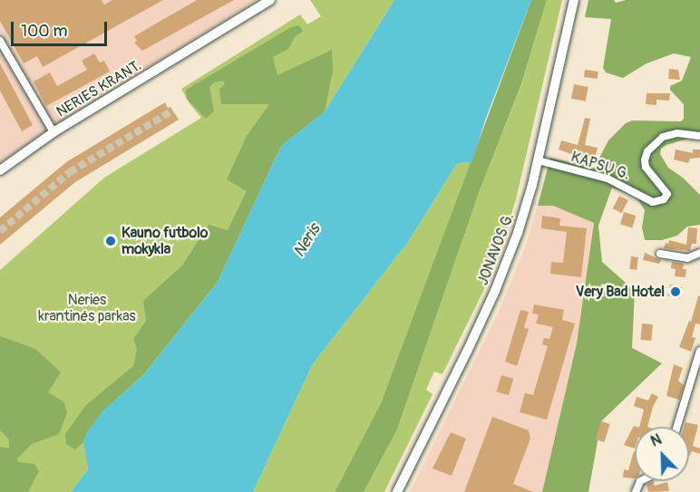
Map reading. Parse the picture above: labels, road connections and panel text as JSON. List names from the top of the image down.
{
  "streets": {
    "main road": ["NERIES KRANT.", "JONAVOS G."],
    "street": ["KAPSŲ G."]
  },
  "crossings": [
    ["KAPSŲ G.", "JONAVOS G."]
  ],
  "water": ["Neris"],
  "parks": ["Neries krantinės parkas"],
  "places": ["Kauno futbolo mokykla", "Very Bad Hotel"],
  "scale_bar": "100 m",
  "north": "top left"
}
